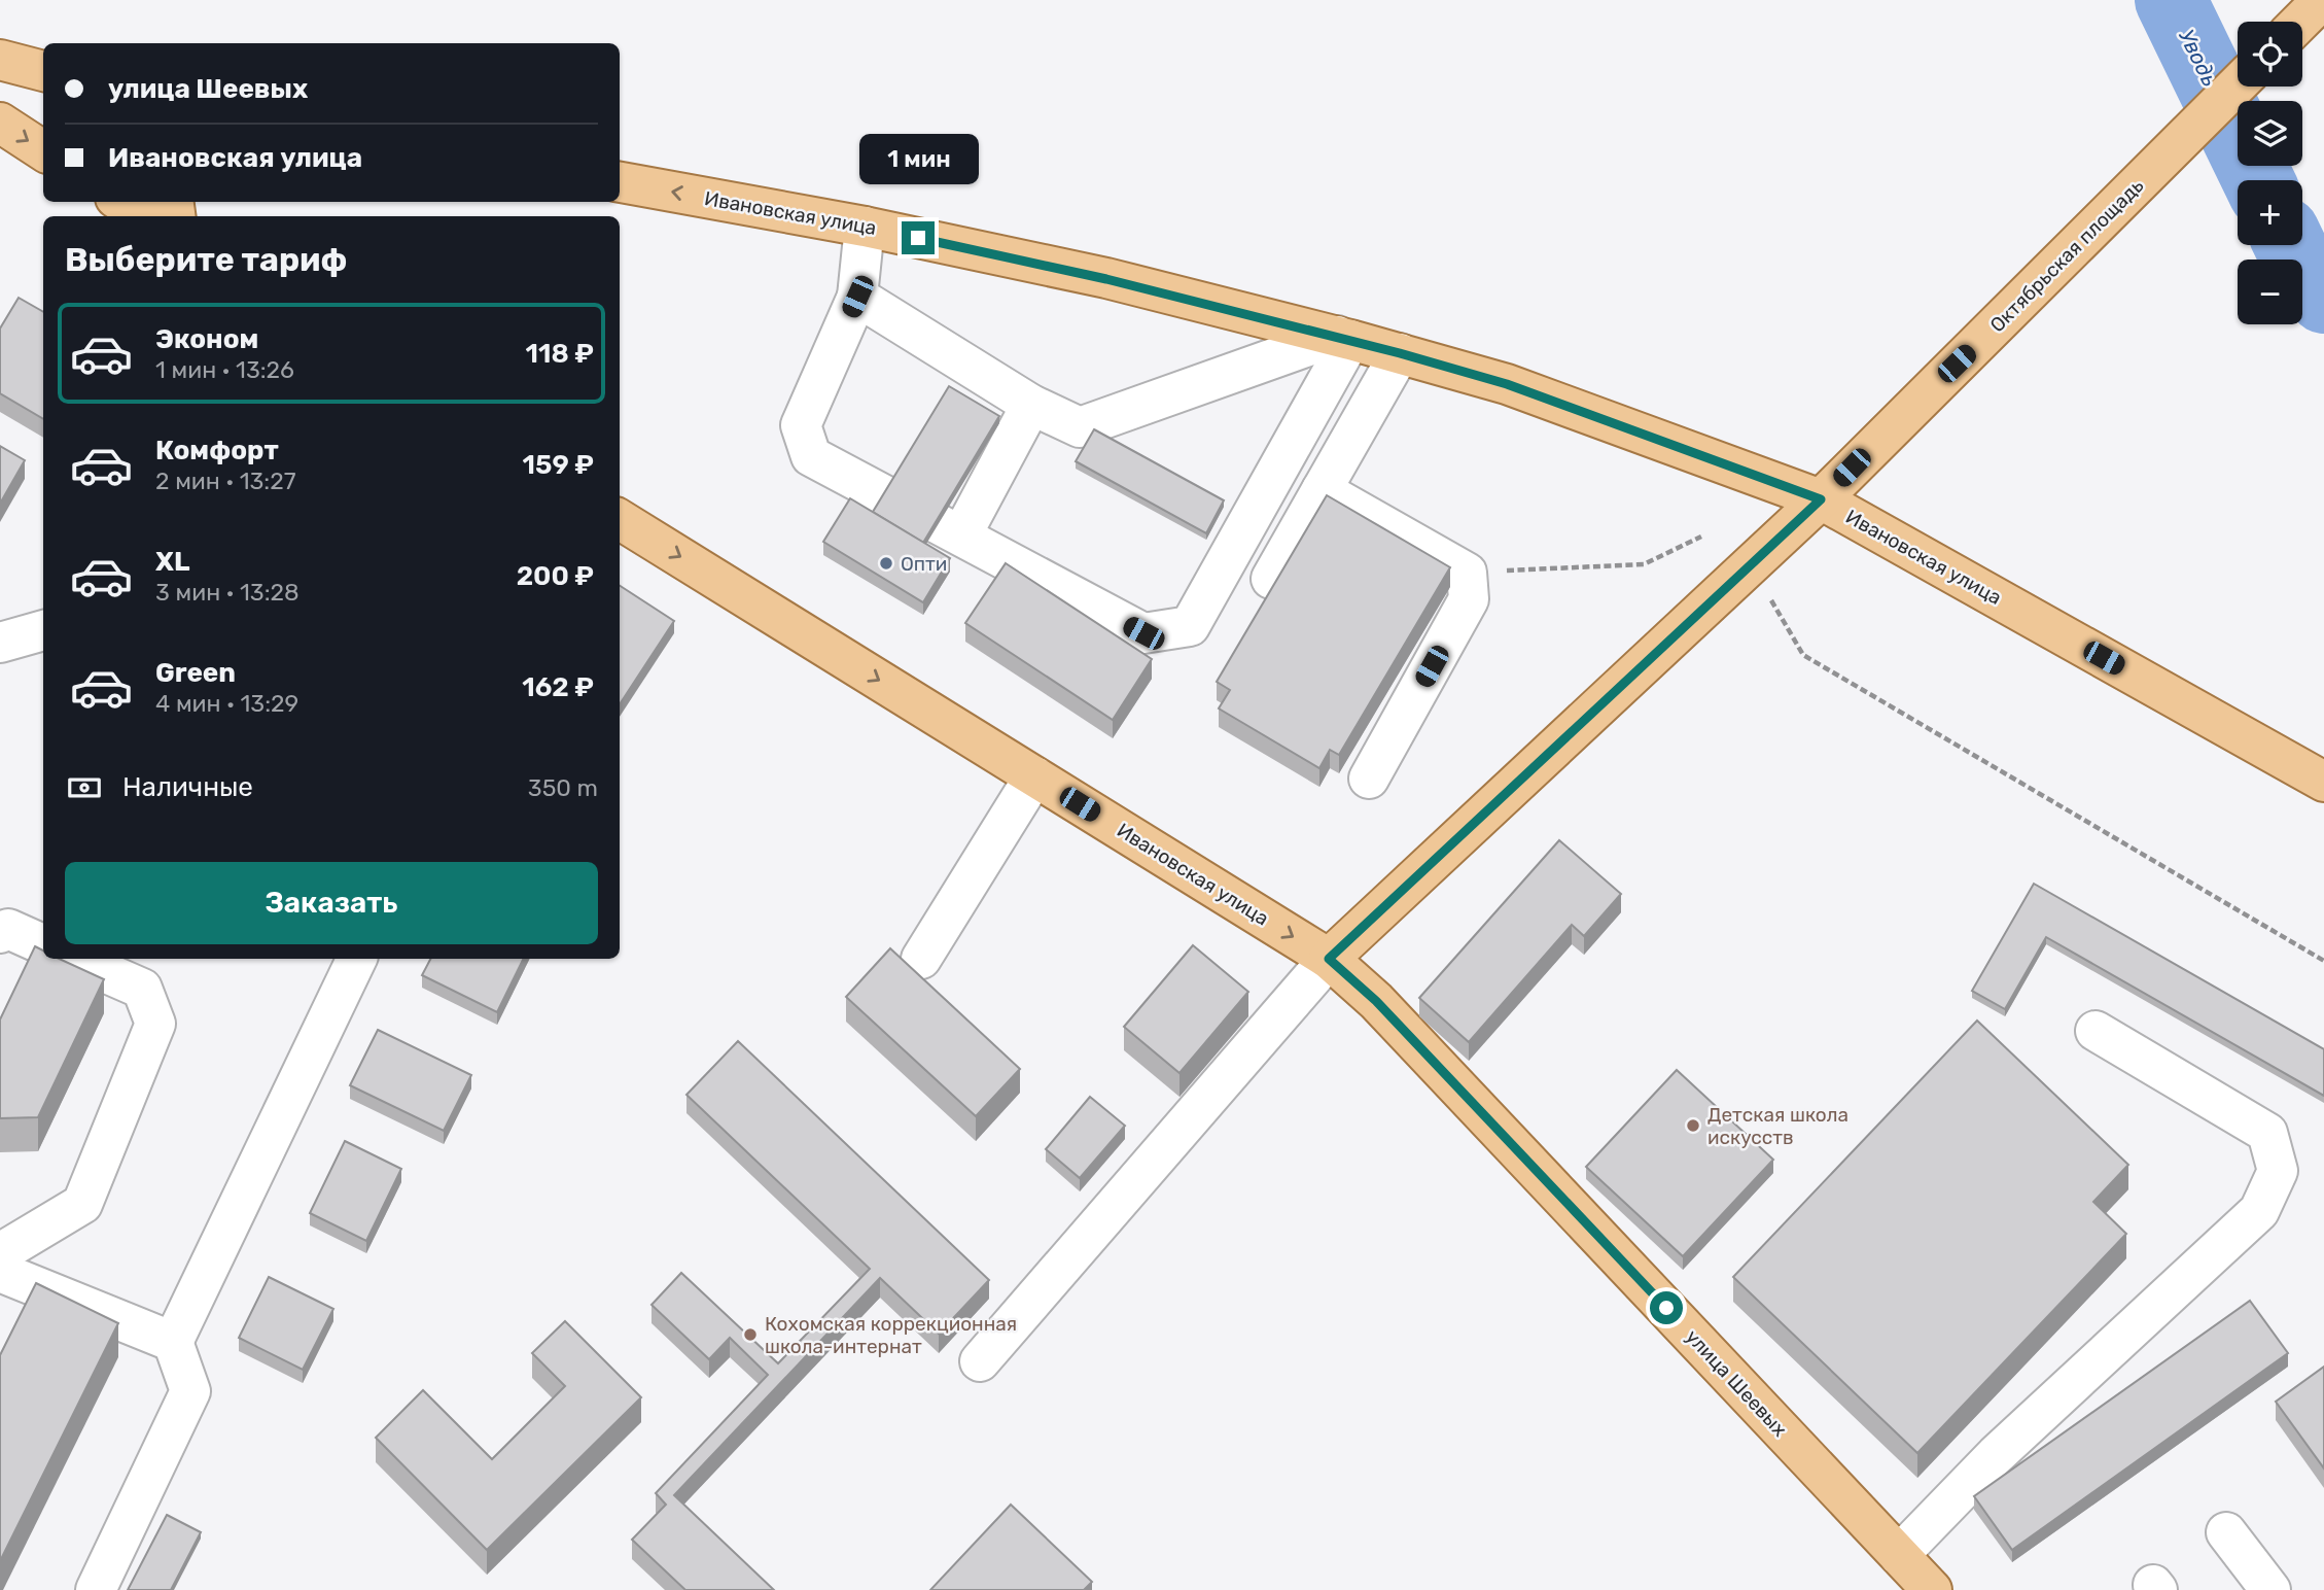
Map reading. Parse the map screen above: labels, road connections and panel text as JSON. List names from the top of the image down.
{
  "streets": {
    "main road": ["Ивановская улица", "Октябрьская площадь", "улица Шеевых"]
  },
  "crossings": [
    ["Ивановская улица", "Октябрьская площадь"],
    ["Ивановская улица", "улица Шеевых"],
    ["Октябрьская площадь", "улица Шеевых"]
  ],
  "water": ["Уводь"],
  "places": ["Опти", "Детская школа искусств", "Кохомская коррекционная школа-интернат"],
  "page": {
    "map_buttons": ["+", "−"],
    "banner": ["улица Шеевых", "Ивановская улица"],
    "bubble": "1 мин",
    "heading": "Выберите тариф",
    "list": [
      {
        "name": "Эконом",
        "note": "1 мин · 13:26",
        "value": "118 ₽"
      },
      {
        "name": "Комфорт",
        "note": "2 мин · 13:27",
        "value": "159 ₽"
      },
      {
        "name": "XL",
        "note": "3 мин · 13:28",
        "value": "200 ₽"
      },
      {
        "name": "Green",
        "note": "4 мин · 13:29",
        "value": "162 ₽"
      }
    ],
    "pay": ["Наличные", "350 m"],
    "buttons": "Заказать"
  }
}
